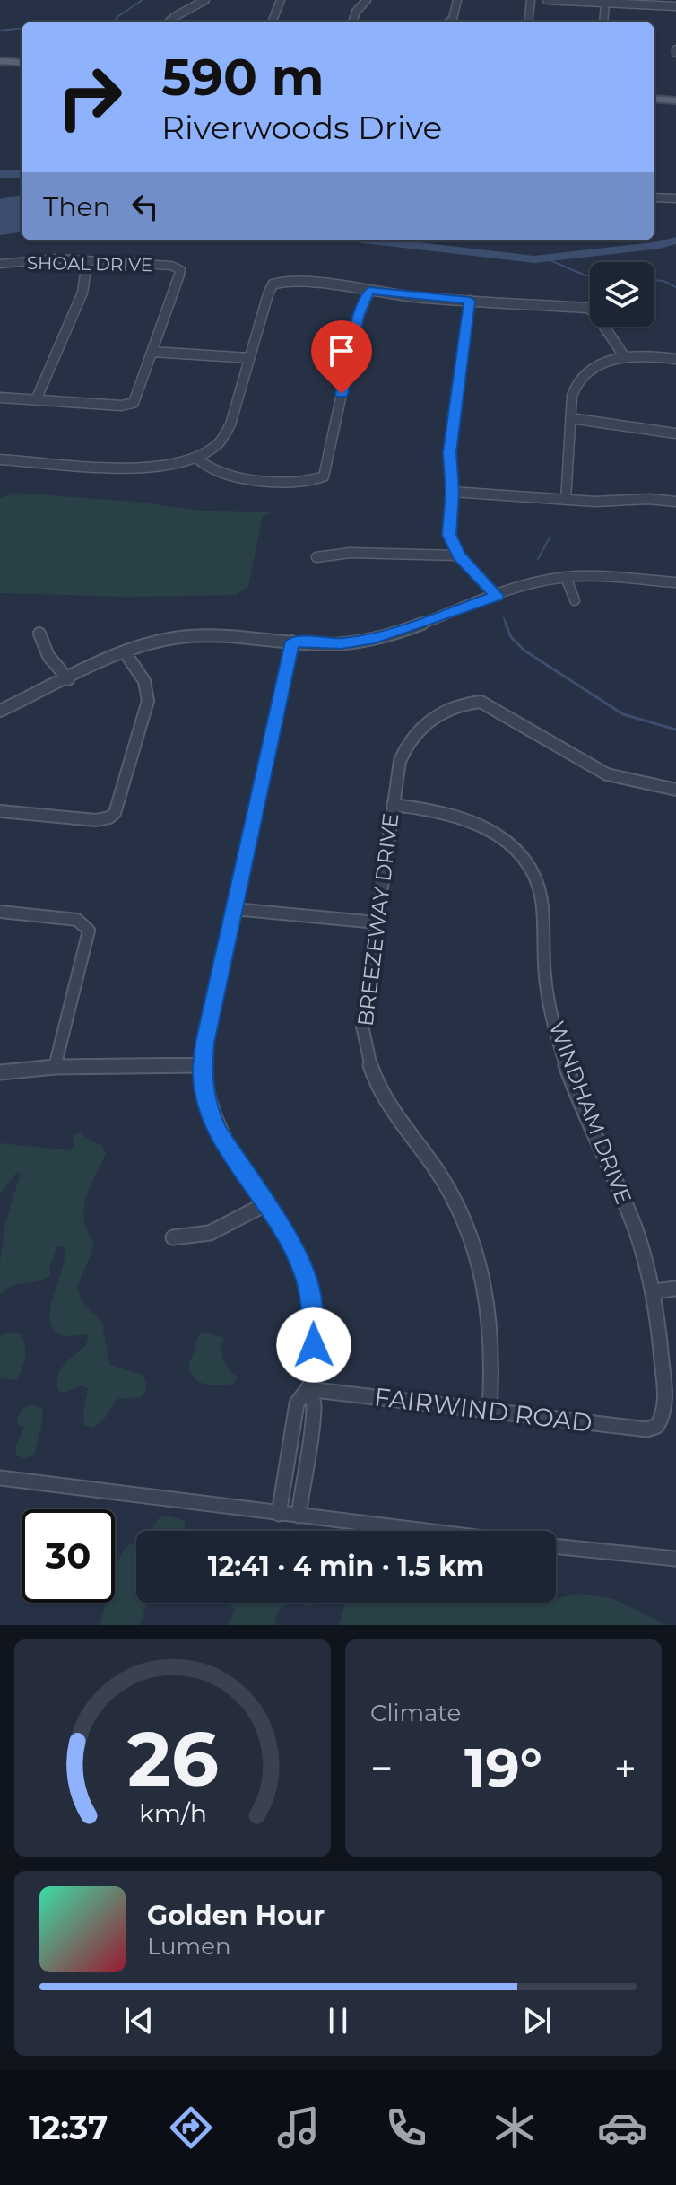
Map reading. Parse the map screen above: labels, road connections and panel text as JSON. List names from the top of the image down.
{
  "streets": {
    "street": [
      "SHOAL DRIVE",
      "BREEZEWAY DRIVE",
      "WINDHAM DRIVE",
      "FAIRWIND ROAD"
    ]
  },
  "crossings": [
    ["BREEZEWAY DRIVE", "WINDHAM DRIVE"],
    ["BREEZEWAY DRIVE", "FAIRWIND ROAD"],
    ["WINDHAM DRIVE", "FAIRWIND ROAD"]
  ],
  "page": {
    "turn": ["590 m", "Riverwoods Drive"],
    "then": "Then",
    "limit": "30",
    "trip": "12:41 · 4 min · 1.5 km",
    "tile": "Climate",
    "heat": ["−", "19°", "+"],
    "song": ["Golden Hour", "Lumen"],
    "tabs": "12:37",
    "gauge": ["26", "km/h"]
  }
}
